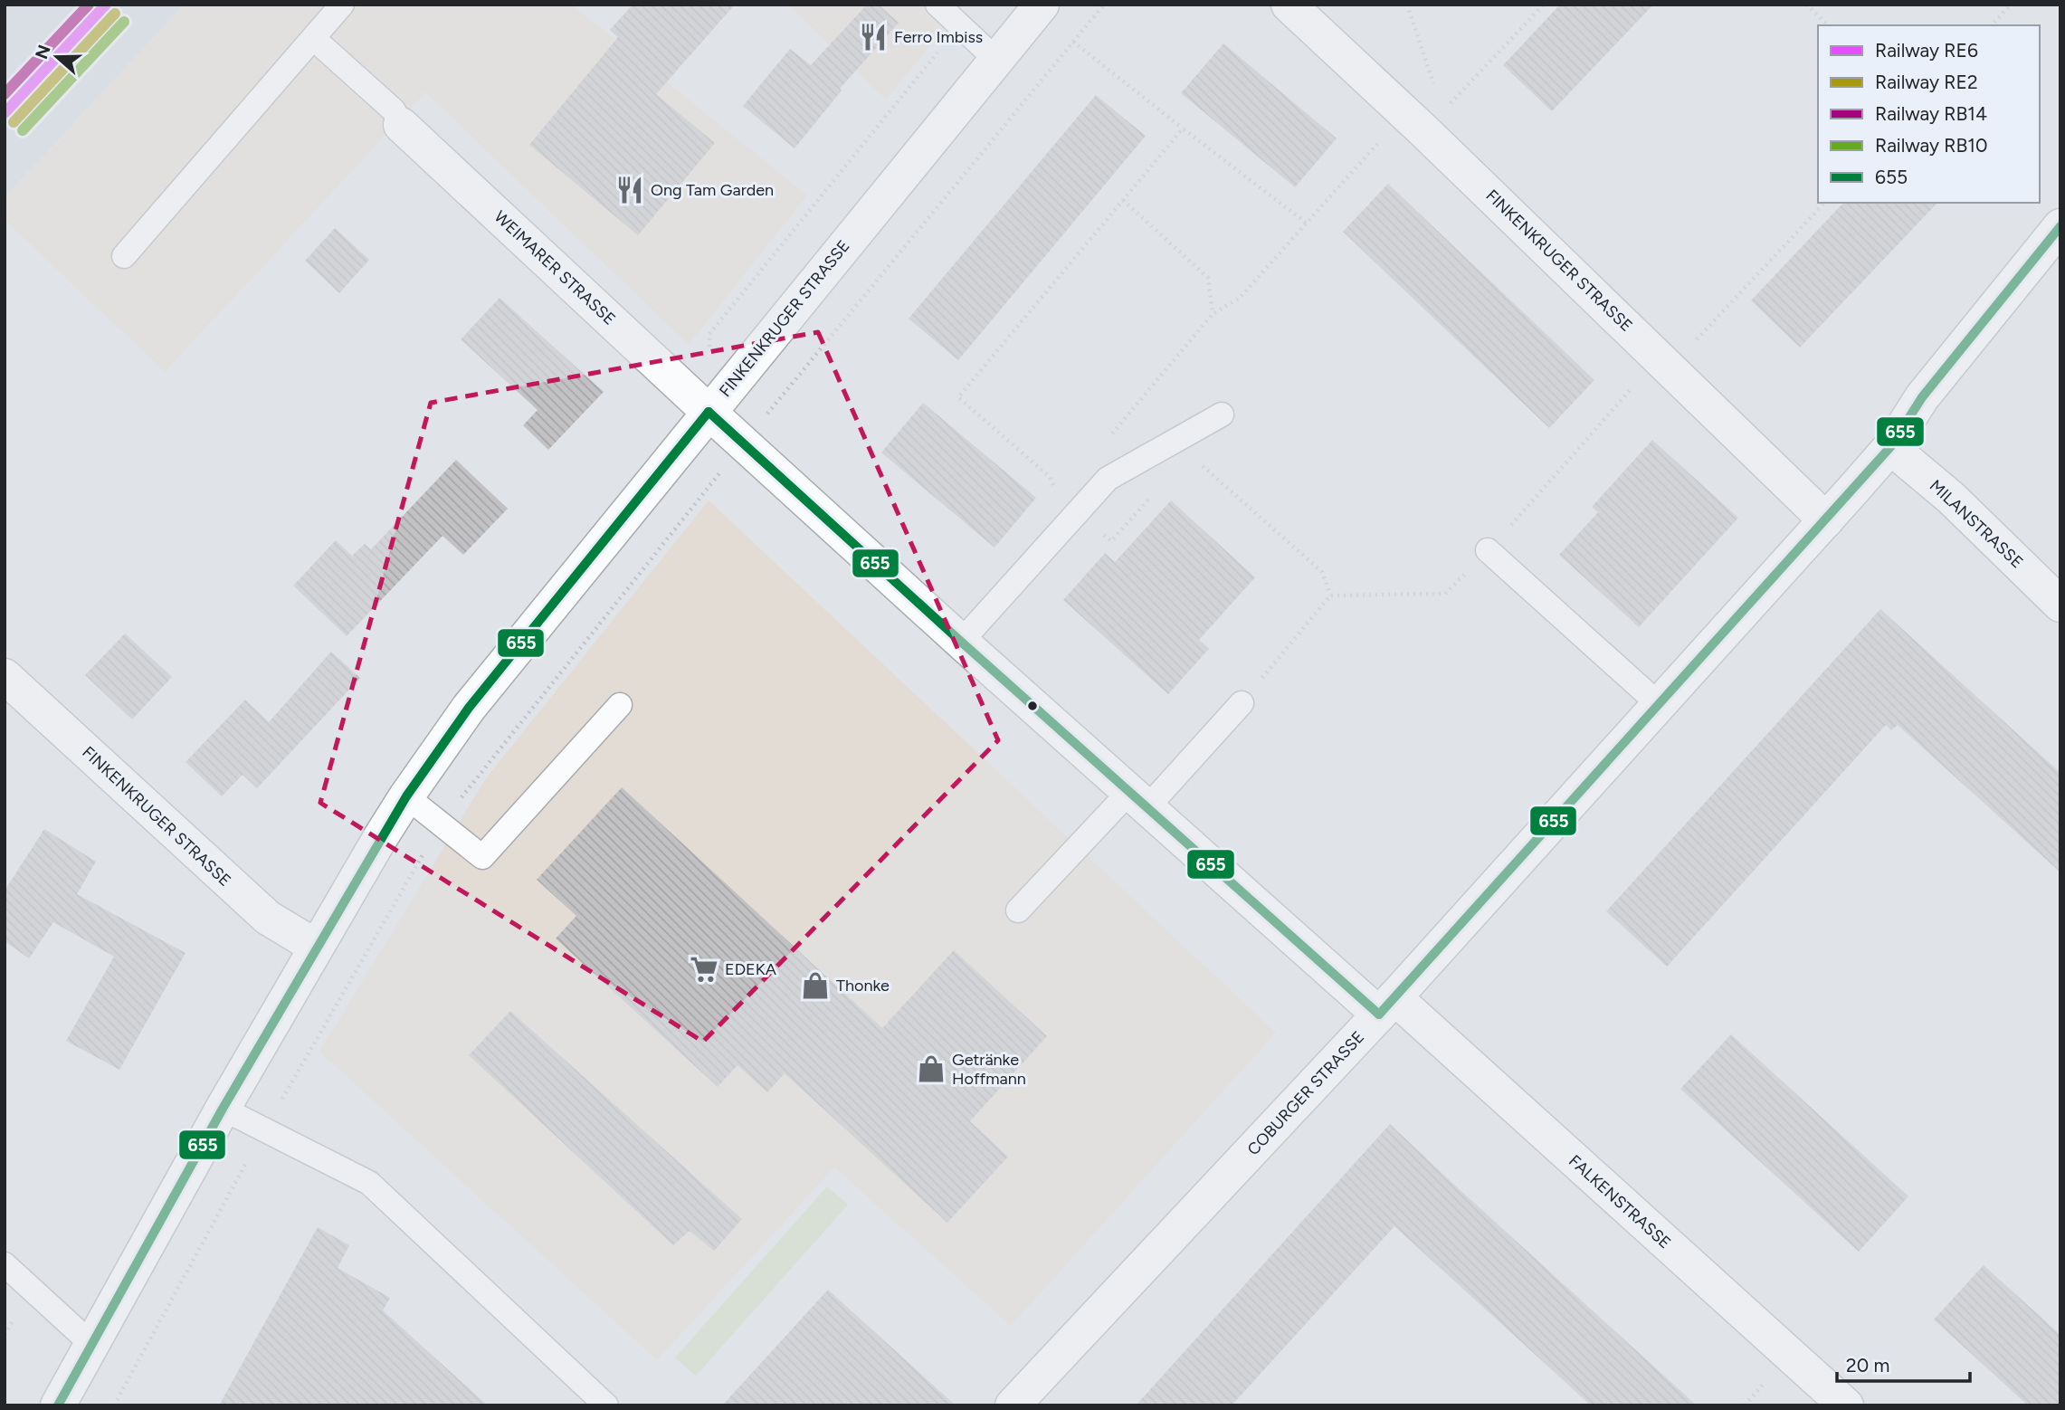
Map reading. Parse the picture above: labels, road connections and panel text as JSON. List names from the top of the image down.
{
  "streets": {
    "street": [
      "FINKENKRUGER STRASSE",
      "WEIMARER STRASSE",
      "MILANSTRASSE",
      "COBURGER STRASSE",
      "FALKENSTRASSE"
    ]
  },
  "crossings": [
    ["FINKENKRUGER STRASSE", "WEIMARER STRASSE"],
    ["FINKENKRUGER STRASSE", "COBURGER STRASSE"],
    ["FINKENKRUGER STRASSE", "FALKENSTRASSE"],
    ["WEIMARER STRASSE", "FALKENSTRASSE"],
    ["MILANSTRASSE", "COBURGER STRASSE"],
    ["COBURGER STRASSE", "FALKENSTRASSE"]
  ],
  "places": {
    "restaurant": ["Ferro Imbiss", "Ong Tam Garden"],
    "supermarket": ["EDEKA"],
    "shop": ["Thonke", "Getränke Hoffmann"]
  },
  "lines": [
    "rail line RE6",
    "rail line RB14",
    "rail line RE2",
    "rail line RB10",
    "transit line 655"
  ],
  "legend": [
    "Railway RE6",
    "Railway RE2",
    "Railway RB14",
    "Railway RB10",
    "655"
  ],
  "scale_bar": "20 m",
  "north": "left"
}
